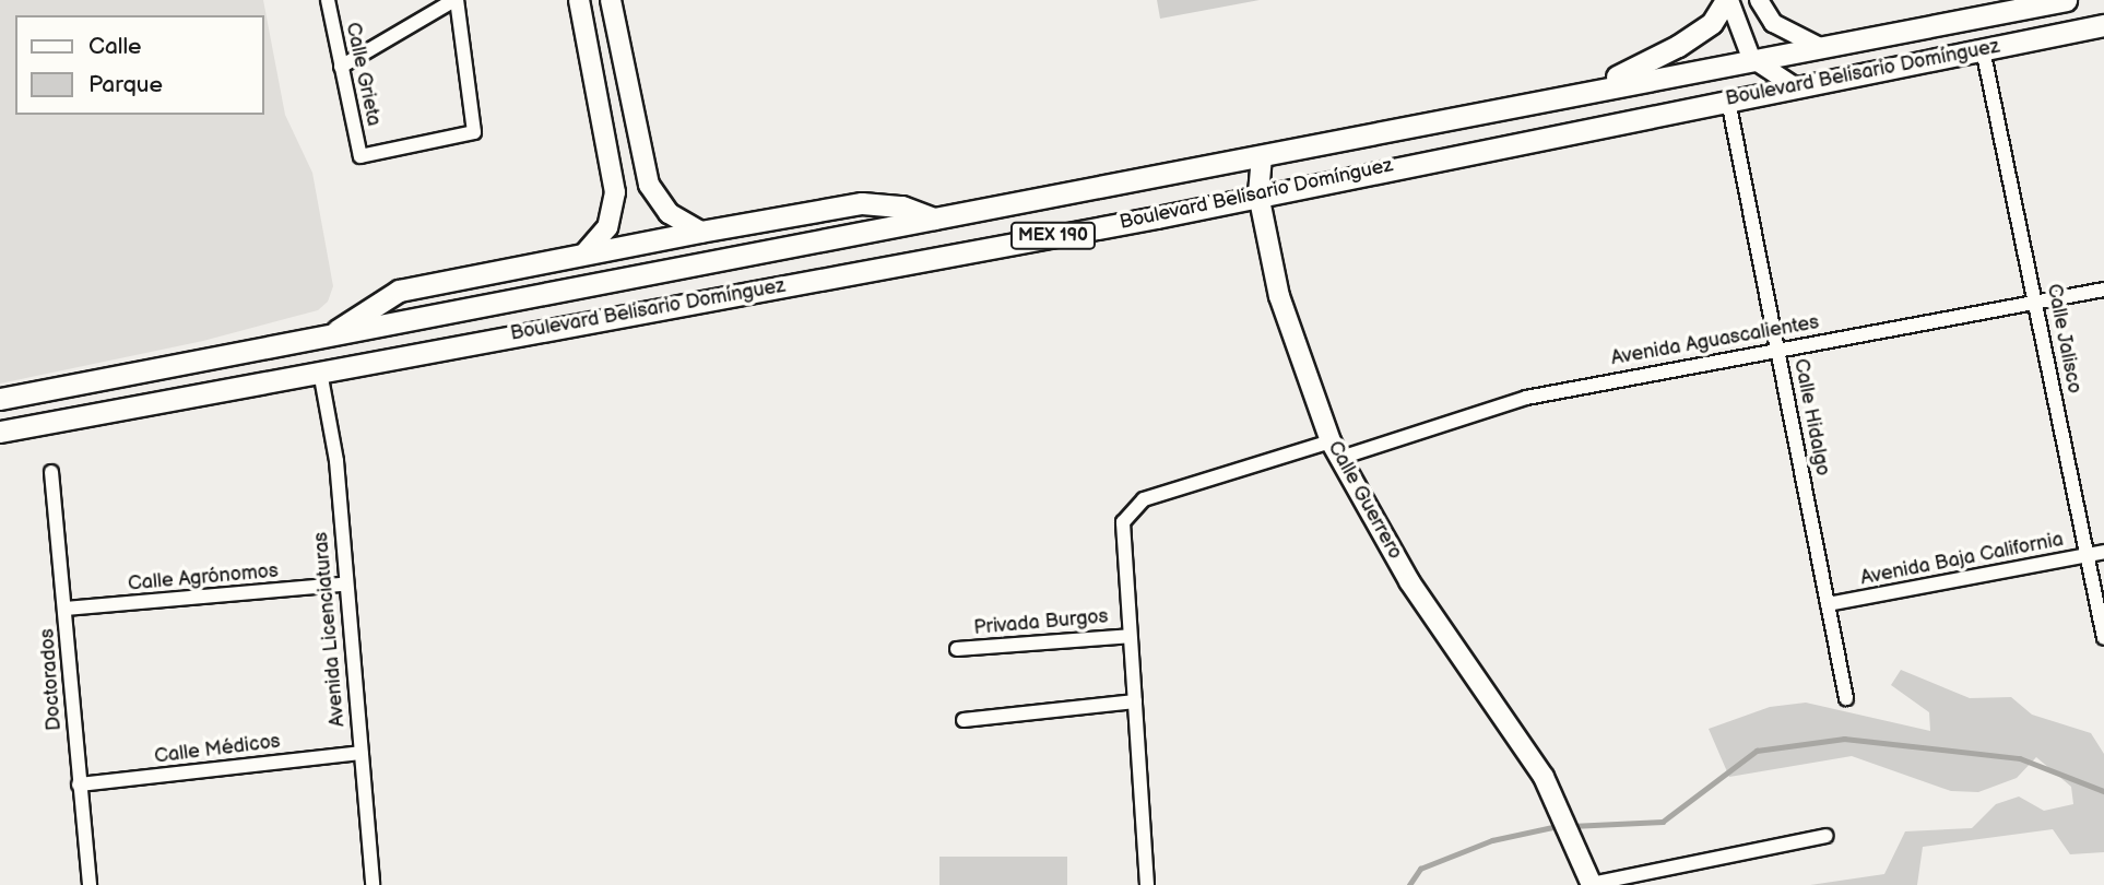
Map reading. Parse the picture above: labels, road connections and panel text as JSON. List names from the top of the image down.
{
  "streets": {
    "main road": ["Boulevard Belisario Domínguez", "MEX 190", "Calle Guerrero"],
    "street": [
      "Calle Grieta",
      "Calle Jalisco",
      "Avenida Aguascalientes",
      "Calle Hidalgo",
      "Avenida Baja California",
      "Calle Agrónomos",
      "Privada Burgos",
      "Avenida Licenciaturas",
      "Doctorados",
      "Calle Médicos"
    ]
  },
  "crossings": [
    ["Boulevard Belisario Domínguez", "Calle Jalisco"],
    ["Boulevard Belisario Domínguez", "Calle Hidalgo"],
    ["Boulevard Belisario Domínguez", "Calle Guerrero"],
    ["Boulevard Belisario Domínguez", "Avenida Licenciaturas"],
    ["Calle Jalisco", "Avenida Aguascalientes"],
    ["Calle Jalisco", "Avenida Baja California"],
    ["Avenida Aguascalientes", "Calle Hidalgo"],
    ["Avenida Aguascalientes", "Calle Guerrero"],
    ["Avenida Aguascalientes", "Privada Burgos"],
    ["Calle Hidalgo", "Avenida Baja California"],
    ["Calle Agrónomos", "Avenida Licenciaturas"],
    ["Calle Agrónomos", "Doctorados"],
    ["Avenida Licenciaturas", "Calle Médicos"],
    ["Doctorados", "Calle Médicos"]
  ],
  "legend": ["Calle", "Parque"]
}
